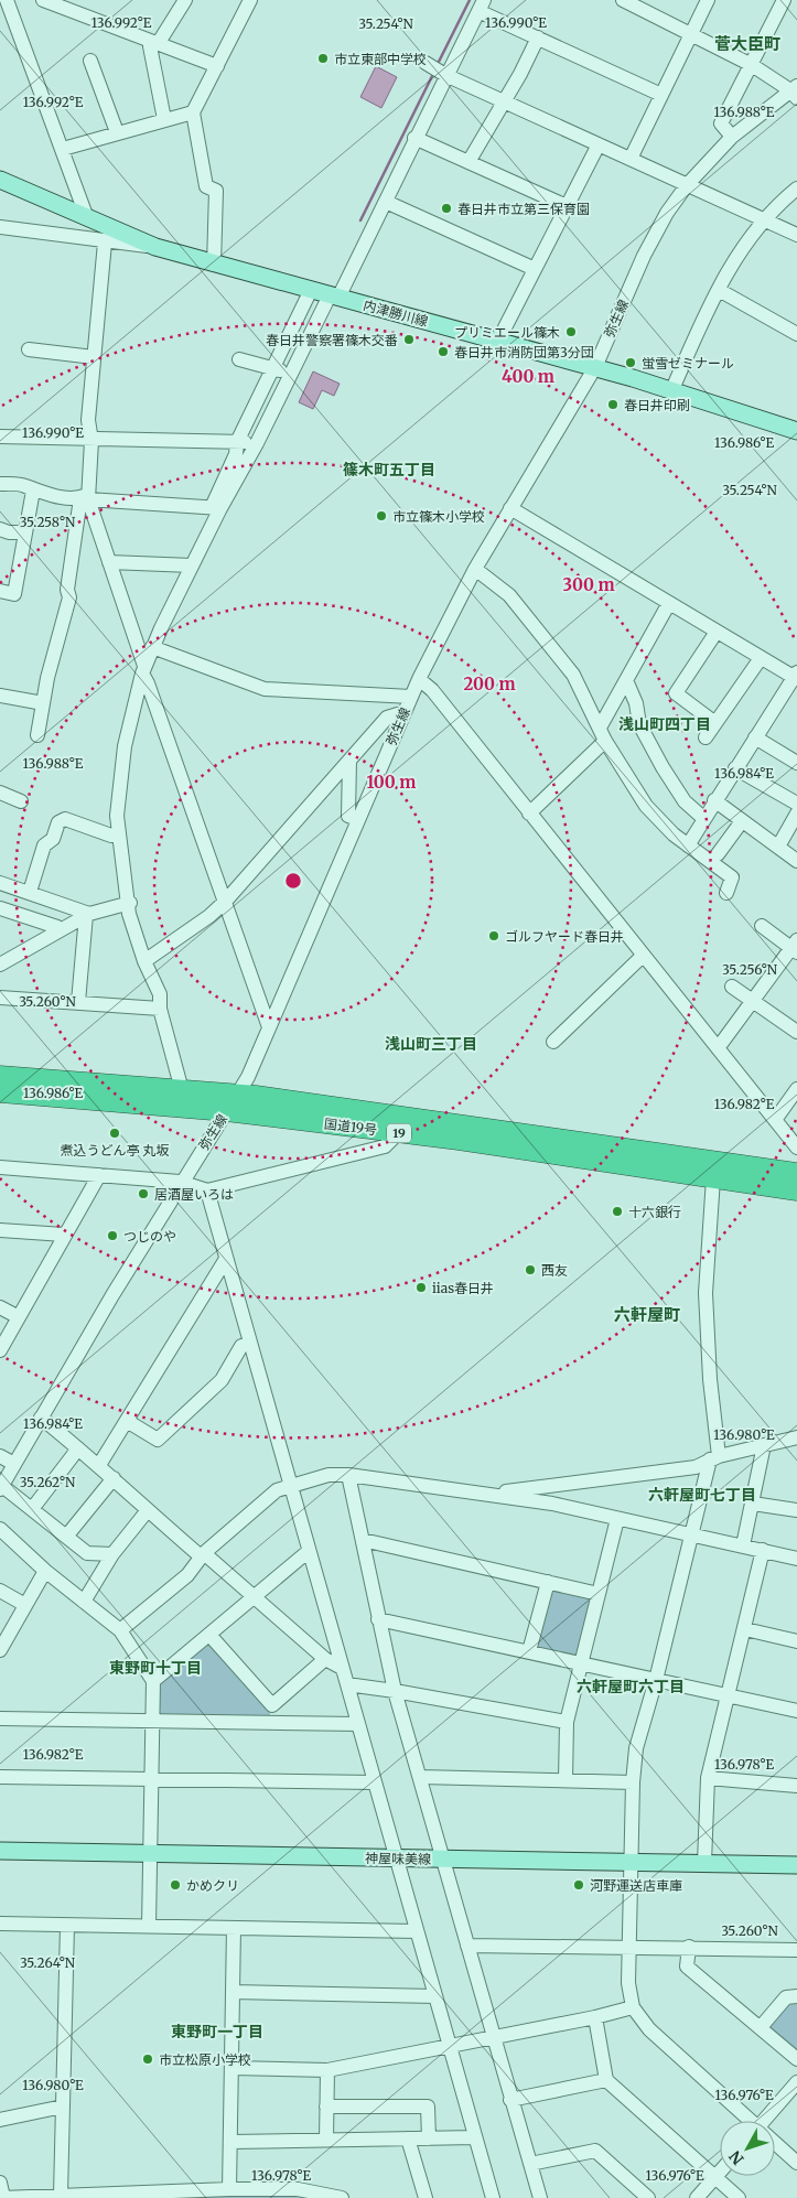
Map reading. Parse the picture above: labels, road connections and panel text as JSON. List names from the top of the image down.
{
  "streets": {
    "highway": ["国道19号", "19"],
    "main road": ["内津勝川線", "神屋味美線"],
    "street": ["弥生線"]
  },
  "crossings": [
    ["内津勝川線", "弥生線"],
    ["弥生線", "国道19号"]
  ],
  "districts": [
    "菅大臣町",
    "篠木町五丁目",
    "浅山町四丁目",
    "浅山町三丁目",
    "六軒屋町",
    "六軒屋町七丁目",
    "東野町十丁目",
    "六軒屋町六丁目",
    "東野町一丁目"
  ],
  "places": [
    "市立東部中学校",
    "春日井市立第三保育園",
    "プリミエール篠木",
    "春日井警察署篠木交番",
    "春日井市消防団第3分団",
    "蛍雪ゼミナール",
    "春日井印刷",
    "市立篠木小学校",
    "ゴルフヤード春日井",
    "煮込うどん亭 丸坂",
    "居酒屋いろは",
    "十六銀行",
    "つじのや",
    "西友",
    "iias春日井",
    "かめクリ",
    "河野運送店車庫",
    "市立松原小学校"
  ],
  "north": "bottom left",
  "coordinates": [
    "136.992°E",
    "136.990°E",
    "35.254°N",
    "136.988°E",
    "136.986°E",
    "35.258°N",
    "136.984°E",
    "35.256°N",
    "35.260°N",
    "136.982°E",
    "136.980°E",
    "35.262°N",
    "136.978°E",
    "35.264°N",
    "136.976°E"
  ],
  "rings": [
    "400 m",
    "300 m",
    "200 m",
    "100 m"
  ]
}
